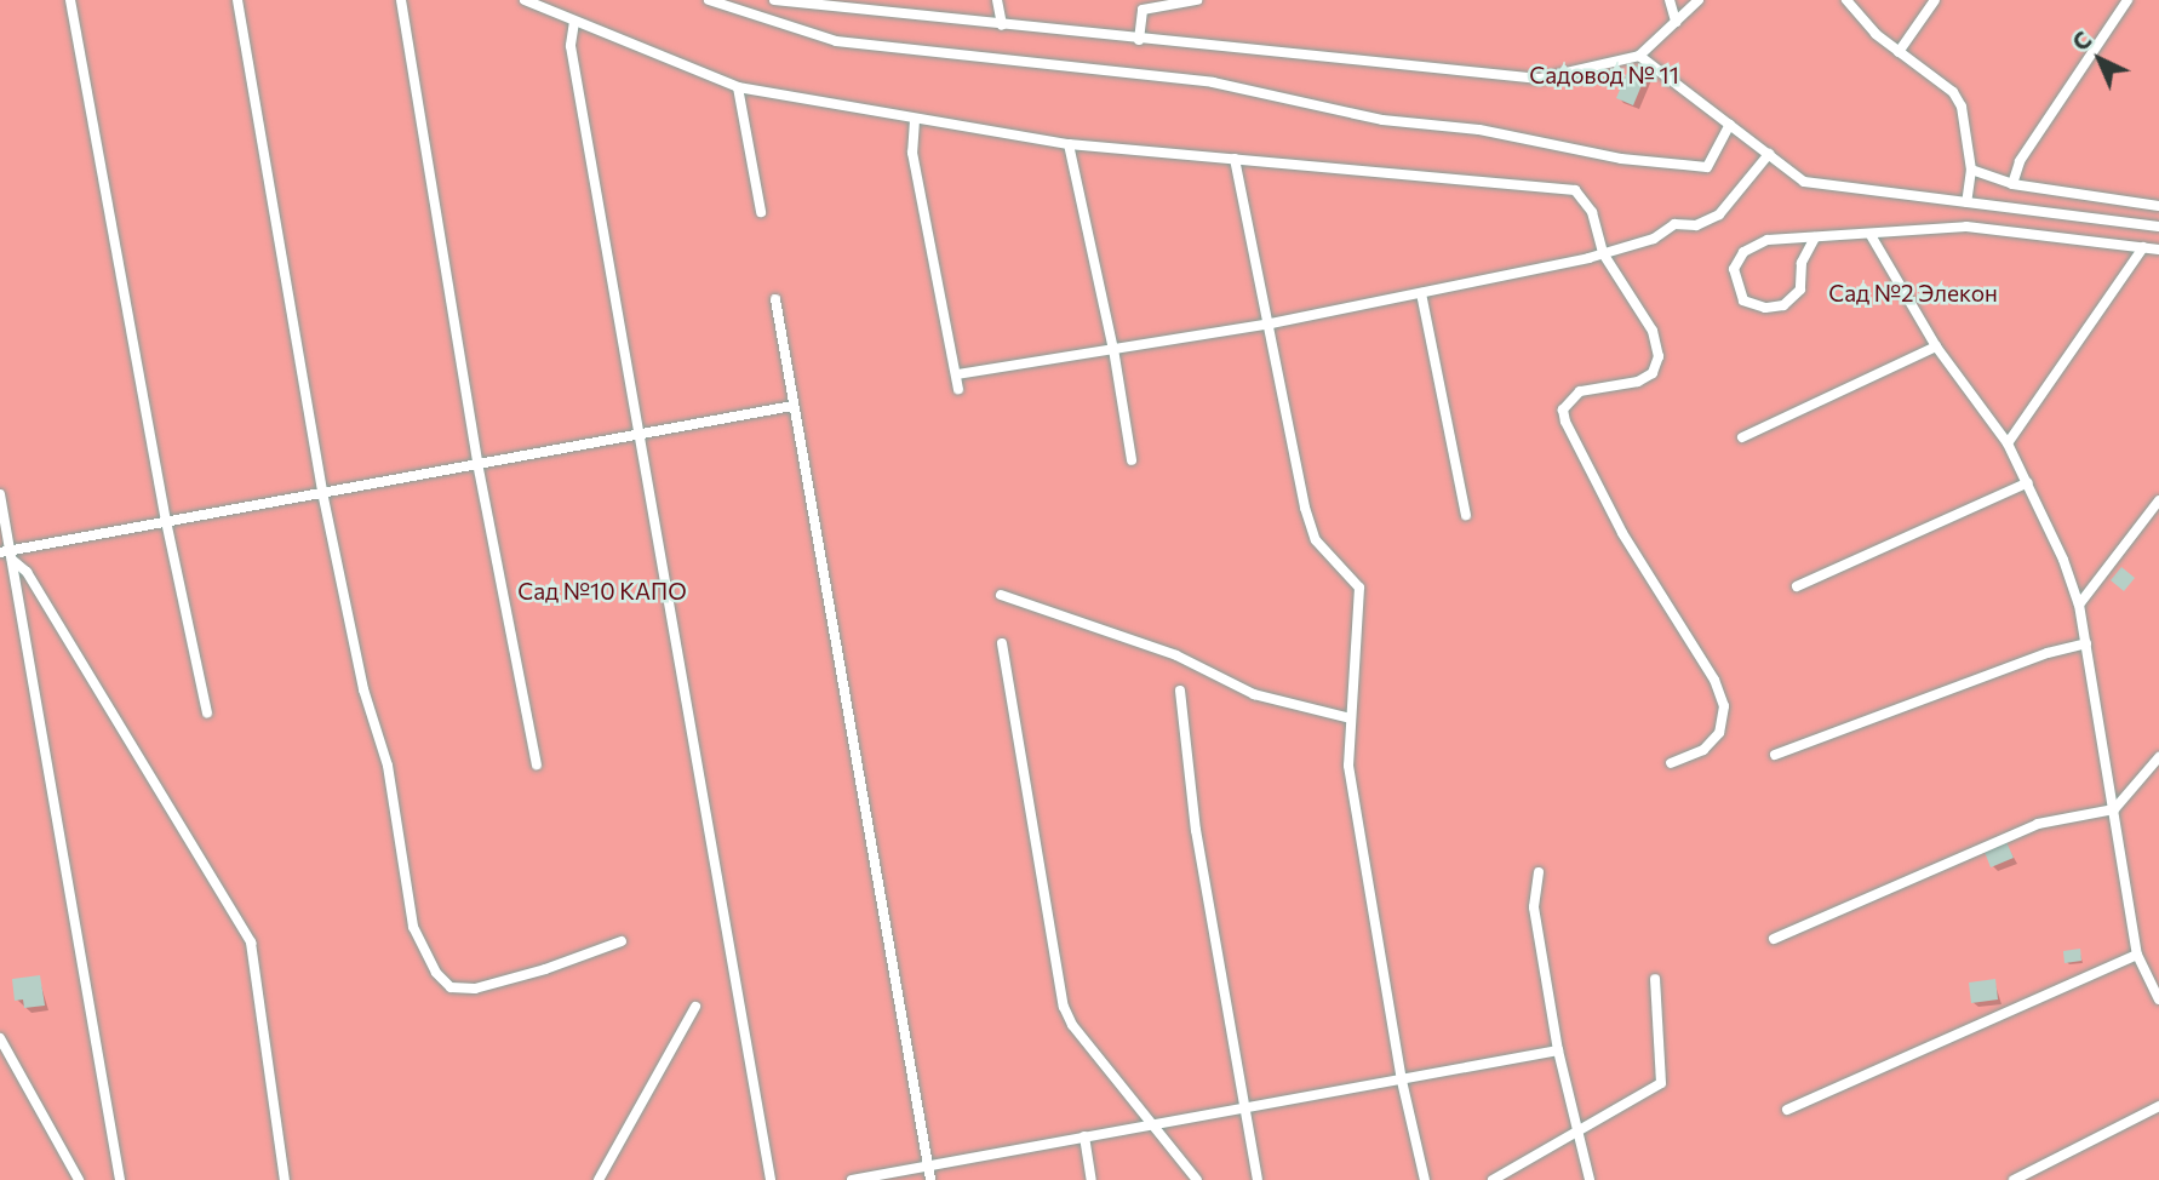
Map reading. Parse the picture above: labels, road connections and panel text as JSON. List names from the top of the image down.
{
  "parks": ["Садовод № 11", "Сад №2 Элекон", "Сад №10 КАПО"],
  "north": "top left"
}
